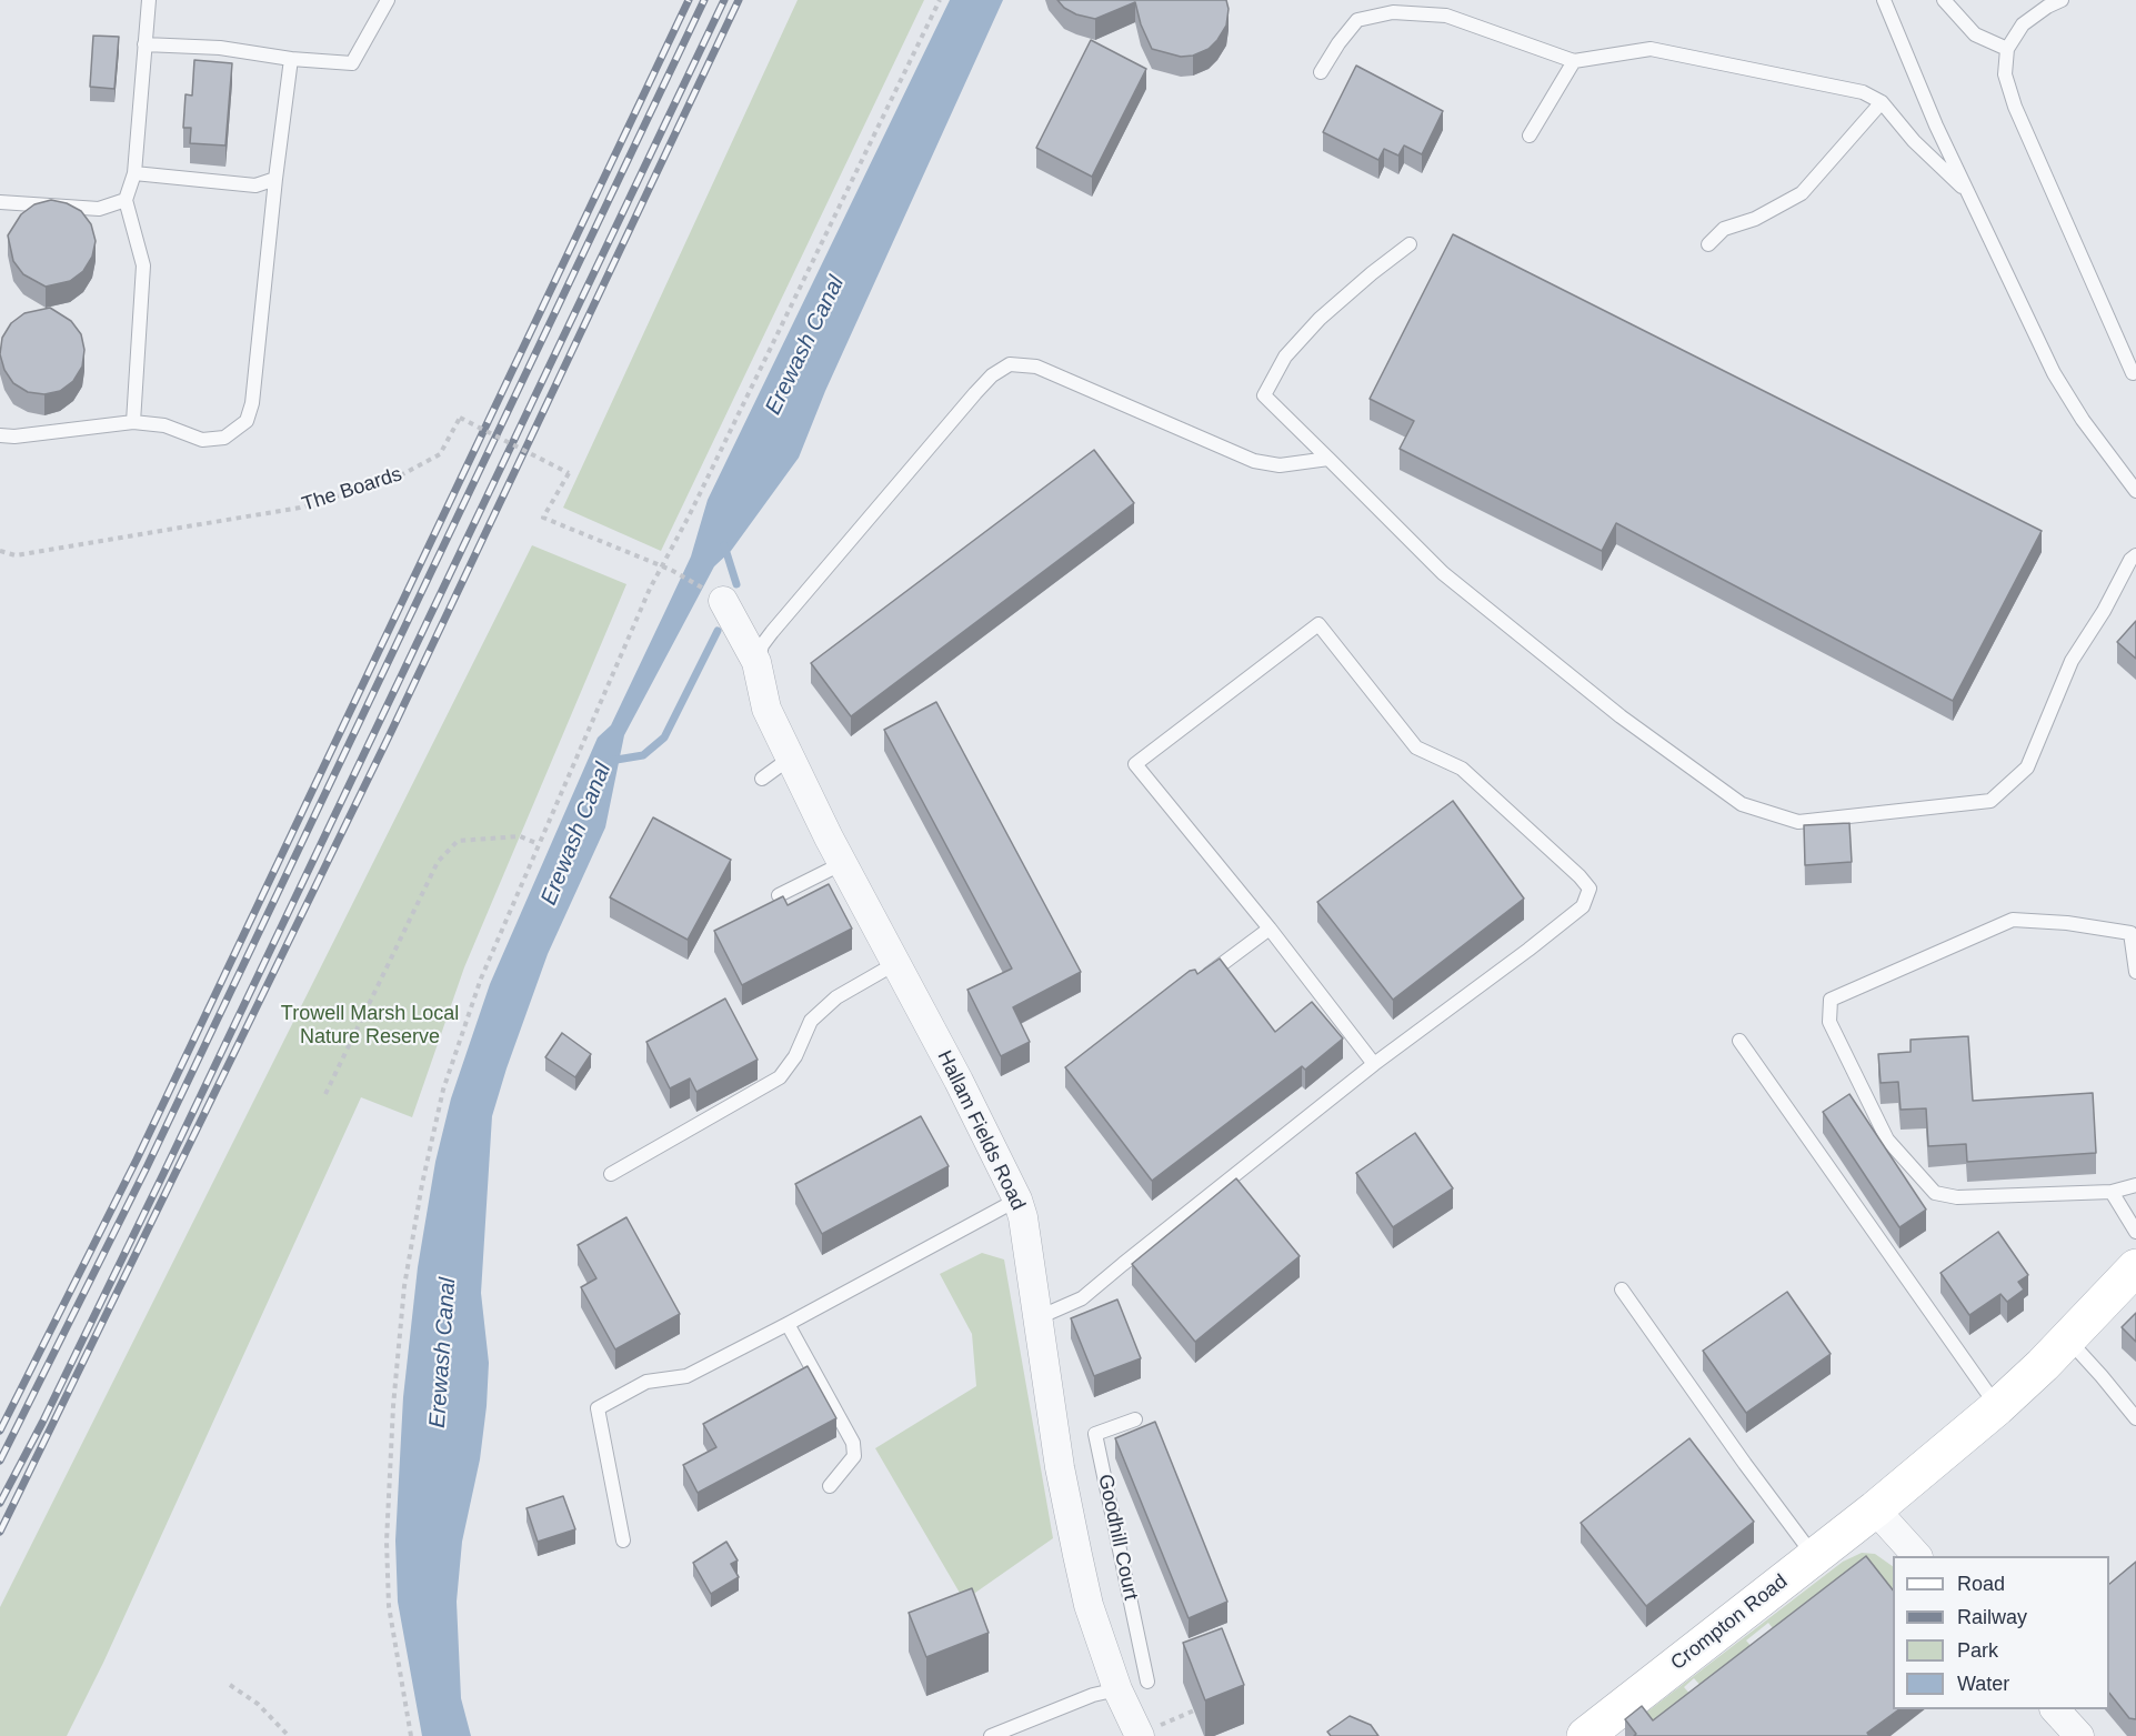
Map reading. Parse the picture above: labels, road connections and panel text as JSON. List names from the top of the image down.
{
  "streets": {
    "street": ["Hallam Fields Road", "Crompton Road"],
    "lane": ["Goodhill Court"],
    "path": ["The Boards"]
  },
  "water": ["Erewash Canal"],
  "parks": ["Trowell Marsh Local Nature Reserve"],
  "legend": [
    "Road",
    "Railway",
    "Park",
    "Water"
  ]
}
